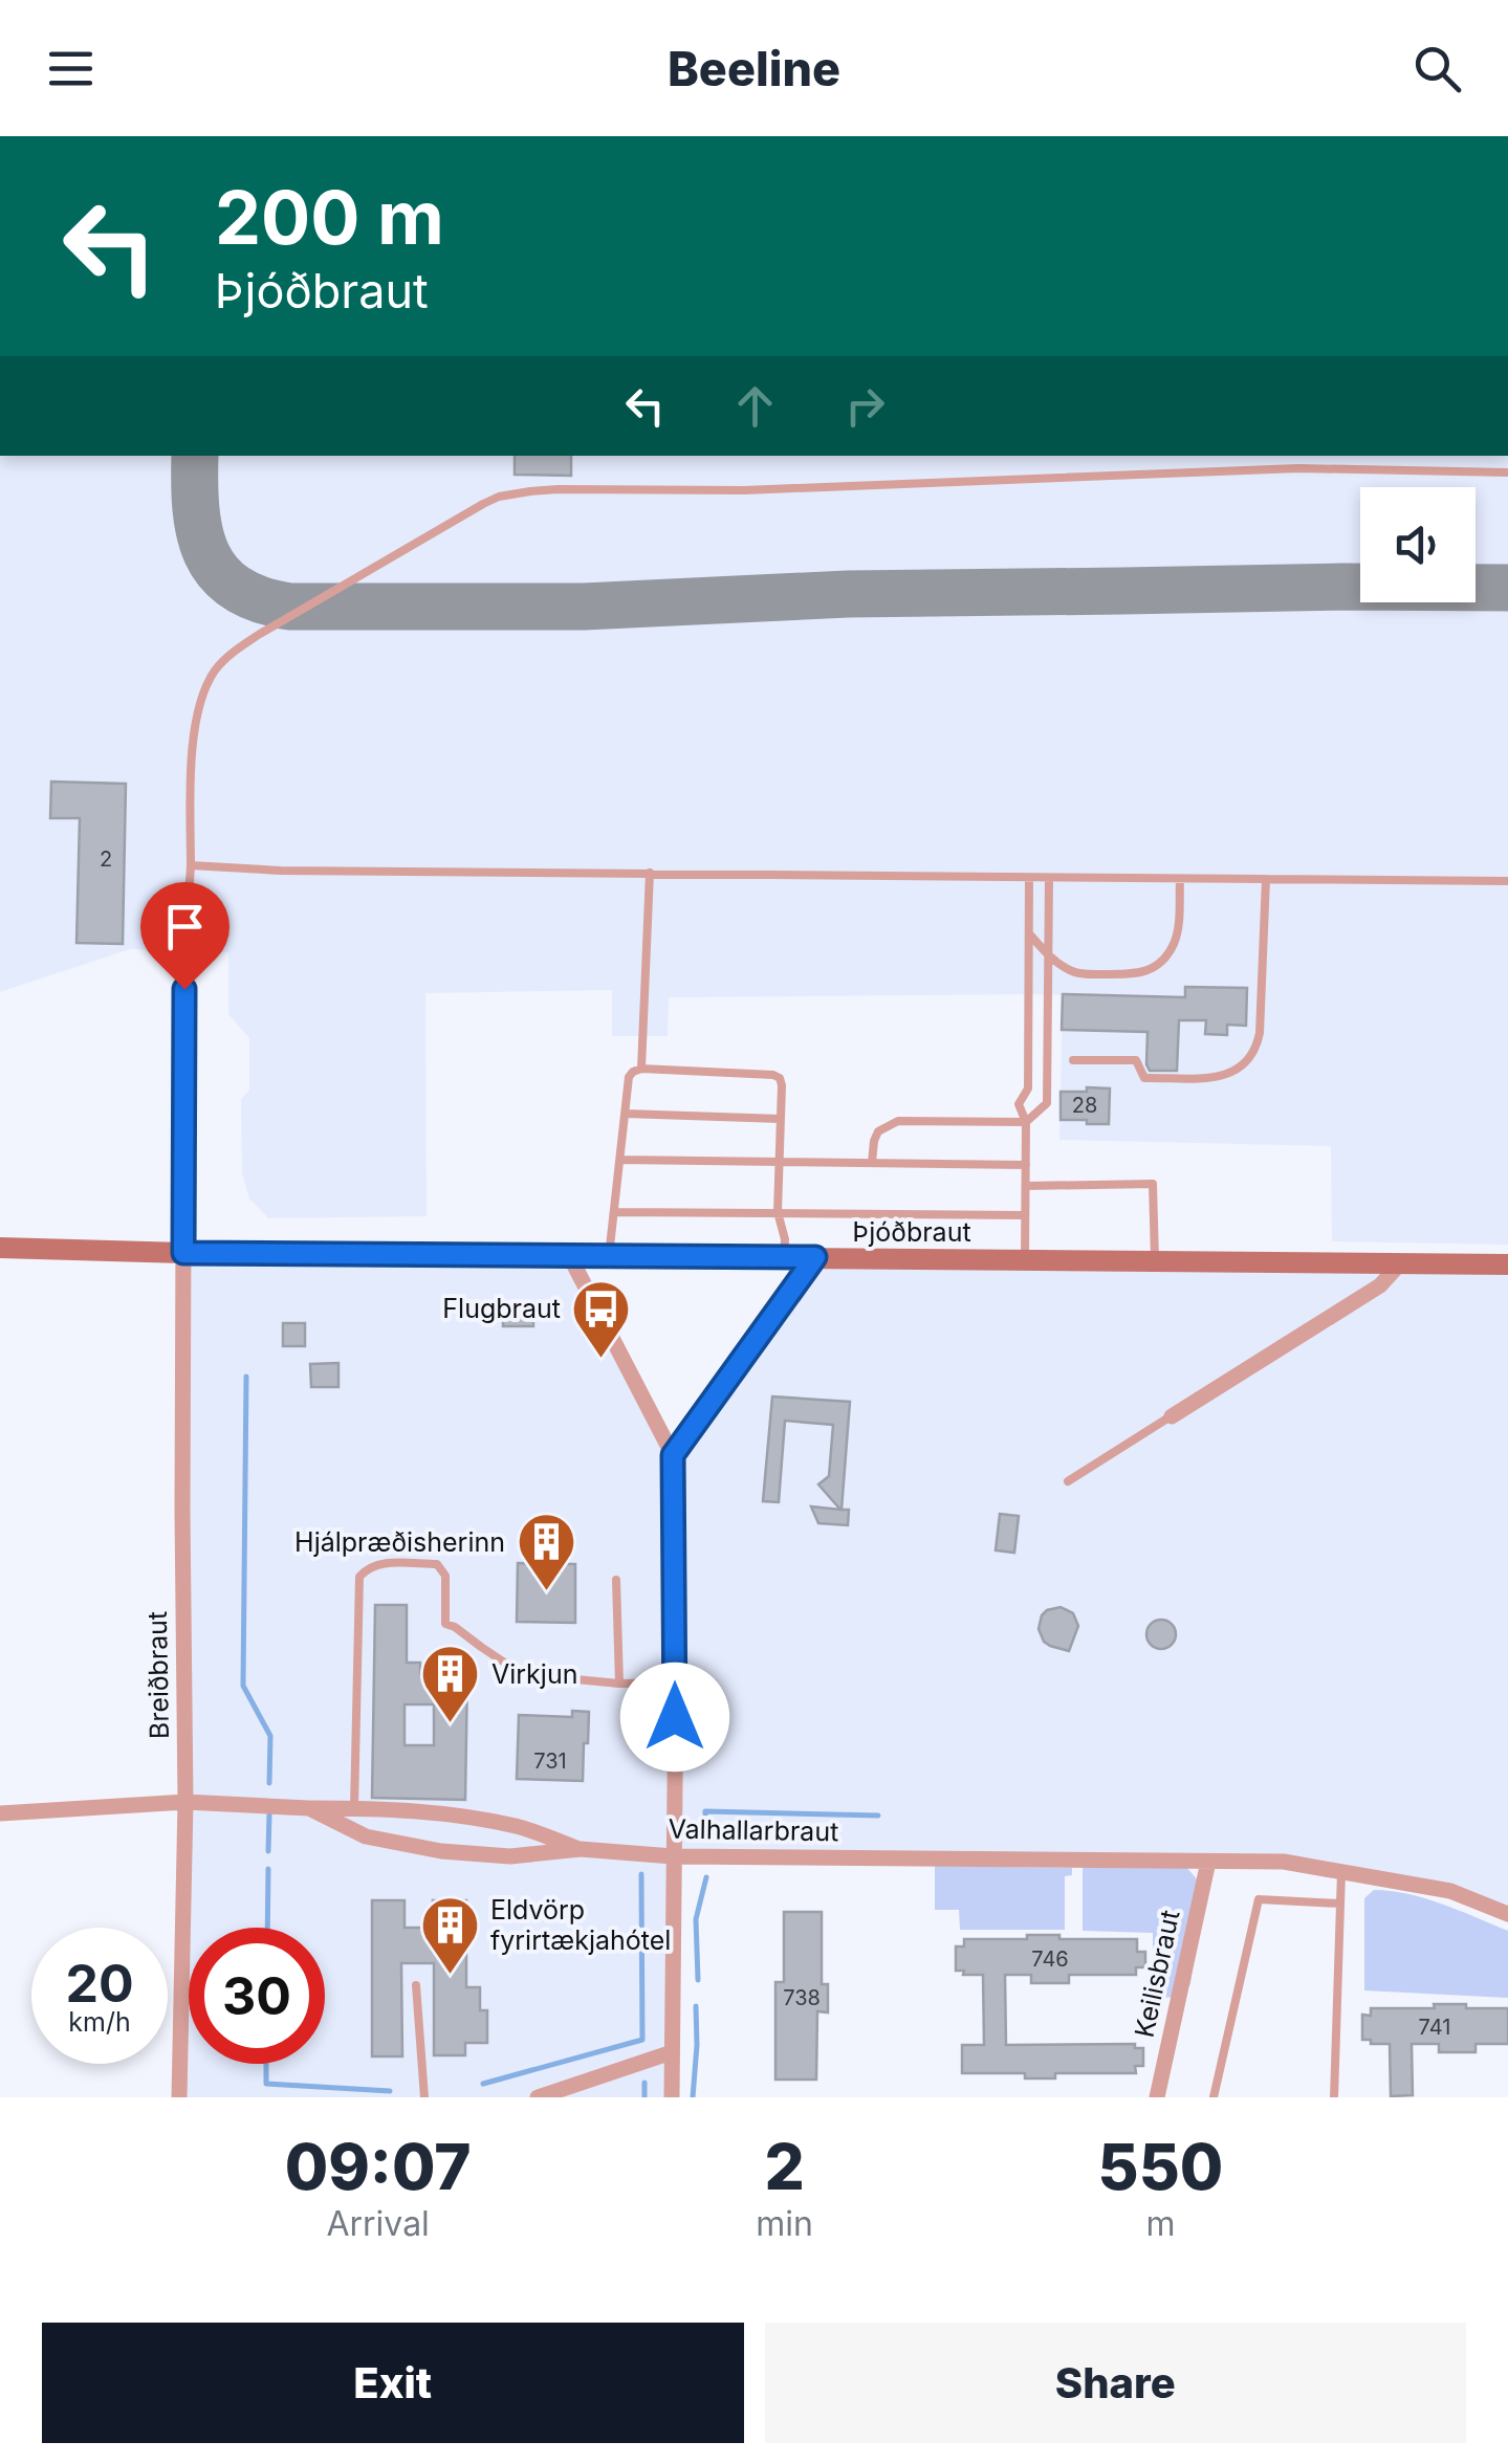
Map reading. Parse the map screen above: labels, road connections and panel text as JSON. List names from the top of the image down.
{
  "streets": {
    "street": [
      "Þjóðbraut",
      "Breiðbraut",
      "Valhallarbraut",
      "Keilisbraut"
    ]
  },
  "crossings": [
    ["Þjóðbraut", "Breiðbraut"],
    ["Breiðbraut", "Valhallarbraut"],
    ["Valhallarbraut", "Keilisbraut"]
  ],
  "places": {
    "bus stop": ["Flugbraut"],
    "building": ["Hjálpræðisherinn", "Virkjun", "Eldvörp fyrirtækjahótel"]
  },
  "house_numbers": [
    "2",
    "28",
    "731",
    "746",
    "738",
    "741"
  ],
  "page": {
    "header": "Beeline",
    "turn": ["200 m", "Þjóðbraut"],
    "speed": "20 km/h",
    "limit": "30",
    "eta": [
      "09:07",
      "Arrival",
      "2",
      "min",
      "550",
      "m"
    ],
    "buttons": ["Exit", "Share"]
  }
}
